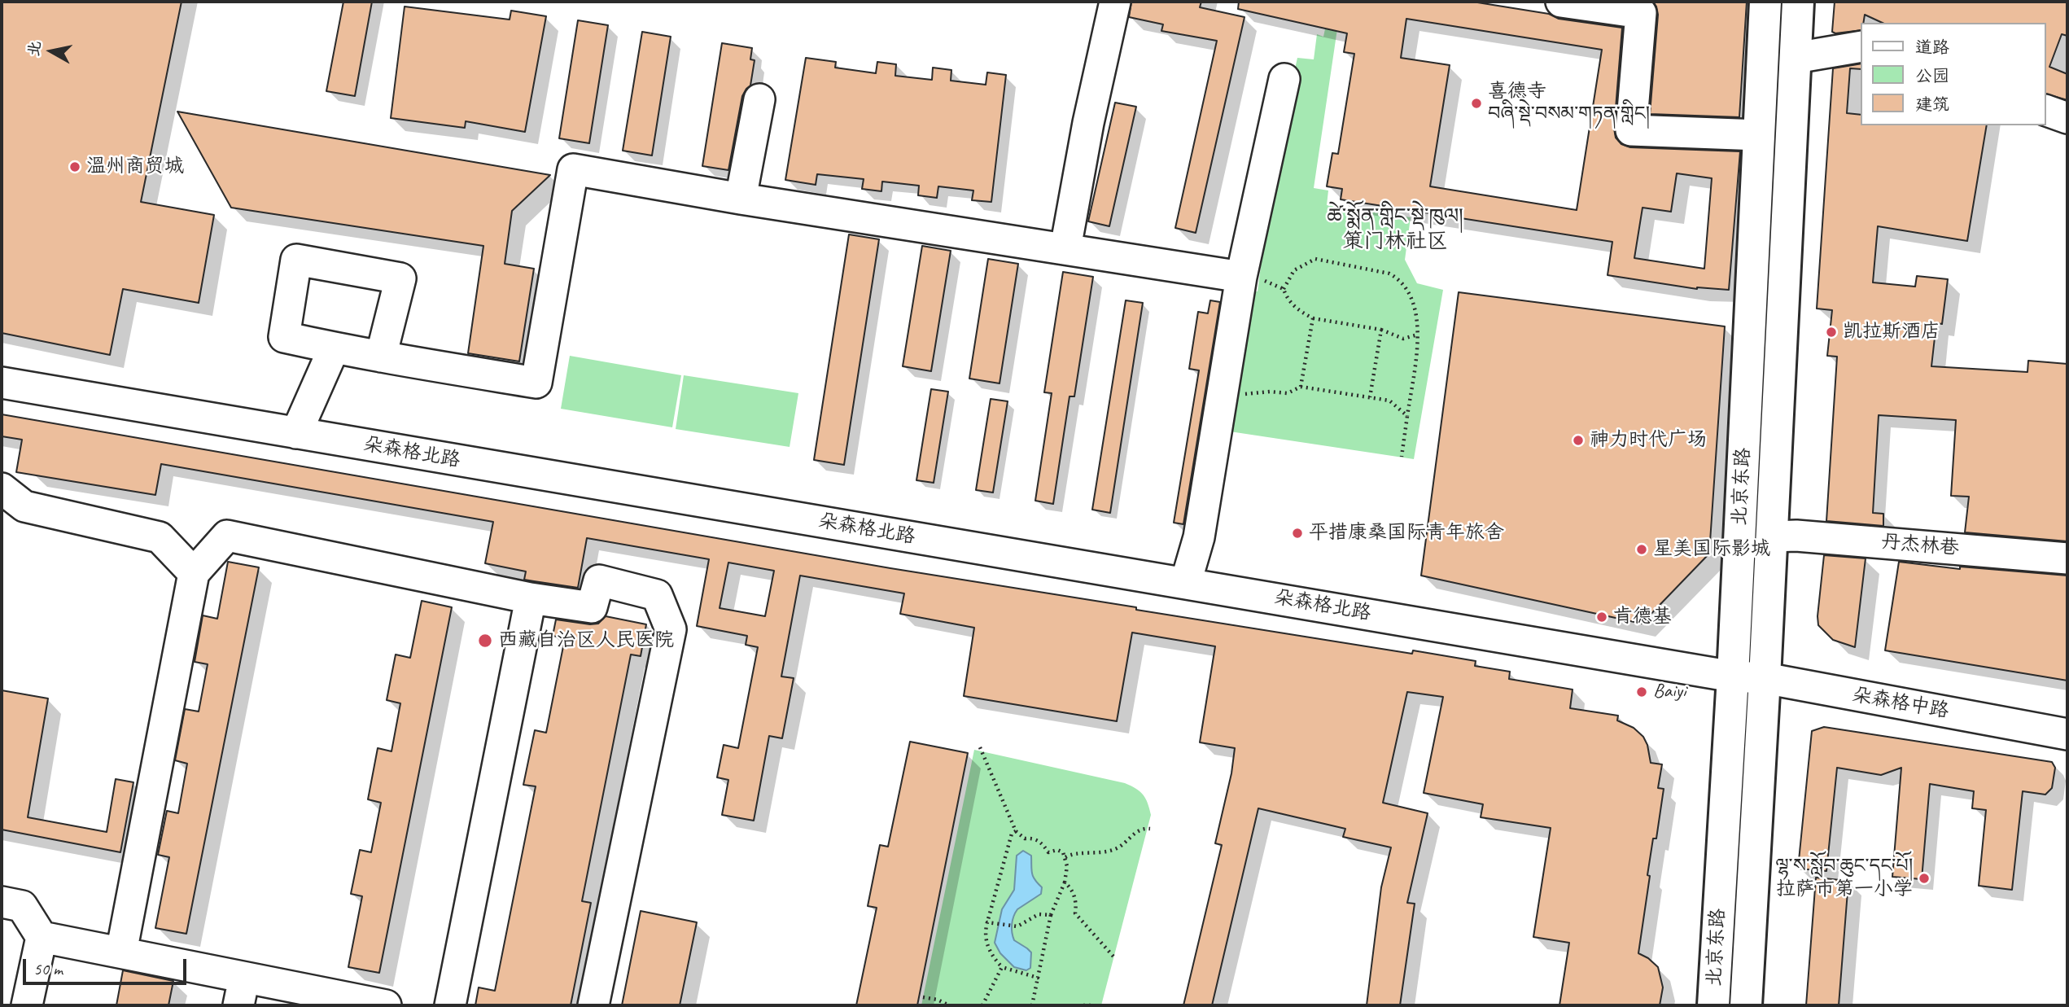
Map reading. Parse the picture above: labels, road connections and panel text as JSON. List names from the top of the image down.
{
  "streets": {
    "main road": ["北京东路"],
    "street": ["朵森格北路", "丹杰林巷", "朵森格中路"]
  },
  "crossings": [
    ["朵森格北路", "北京东路"],
    ["朵森格北路", "朵森格中路"],
    ["北京东路", "丹杰林巷"],
    ["北京东路", "朵森格中路"]
  ],
  "districts": ["ཚེ་སྨོན་གླིང་སྡེ་ཁུལ། 策门林社区"],
  "places": [
    "喜德寺 བཞི་སྡེ་བསམ་གཏན་གླིང།",
    "温州商贸城",
    "凯拉斯酒店",
    "神力时代广场",
    "平措康桑国际青年旅舍",
    "星美国际影城",
    "肯德基",
    "西藏自治区人民医院",
    "Baiyi",
    "ལྷ་ས་སློབ་ཆུང་དང་པོ། 拉萨市第一小学"
  ],
  "legend": ["道路", "公园", "建筑"],
  "scale_bar": "50 m",
  "north": "left"
}
